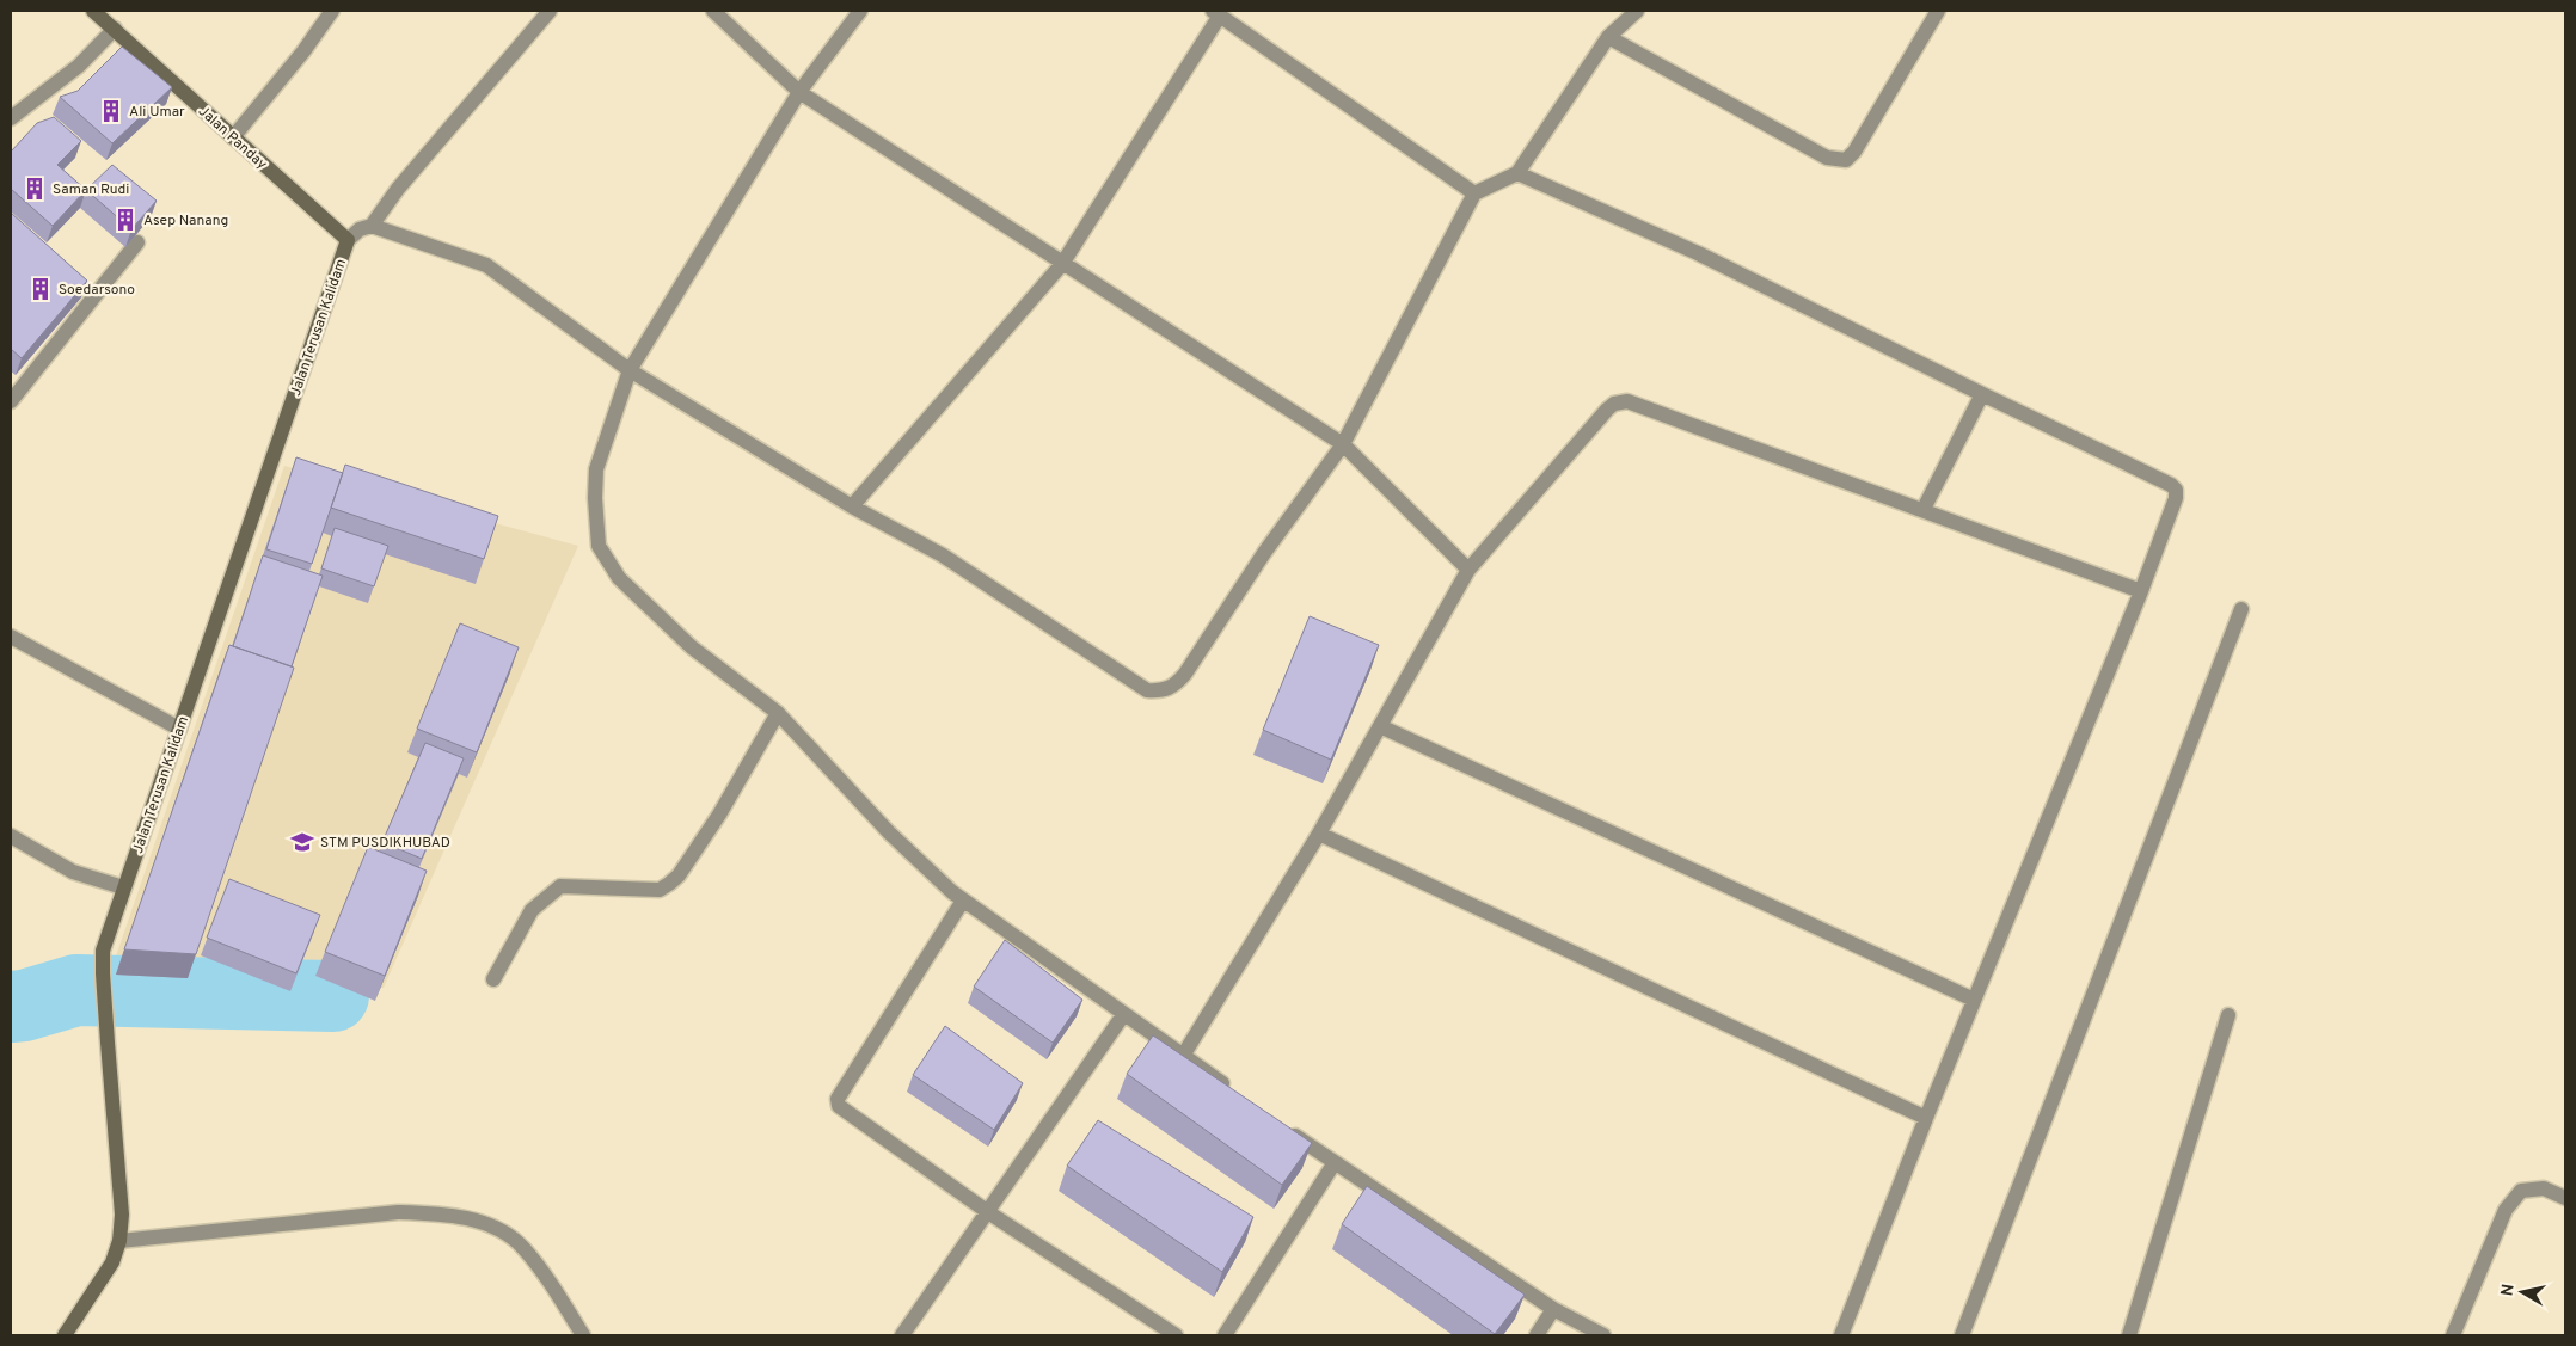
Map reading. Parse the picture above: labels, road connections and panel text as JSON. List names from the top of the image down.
{
  "streets": {
    "street": ["Jalan Panday", "Jalan Terusan Kalidam"]
  },
  "crossings": [
    ["Jalan Panday", "Jalan Terusan Kalidam"]
  ],
  "places": {
    "building": [
      "Ali Umar",
      "Saman Rudi",
      "Asep Nanang",
      "Soedarsono"
    ],
    "school or university": ["STM PUSDIKHUBAD"]
  },
  "north": "left"
}
